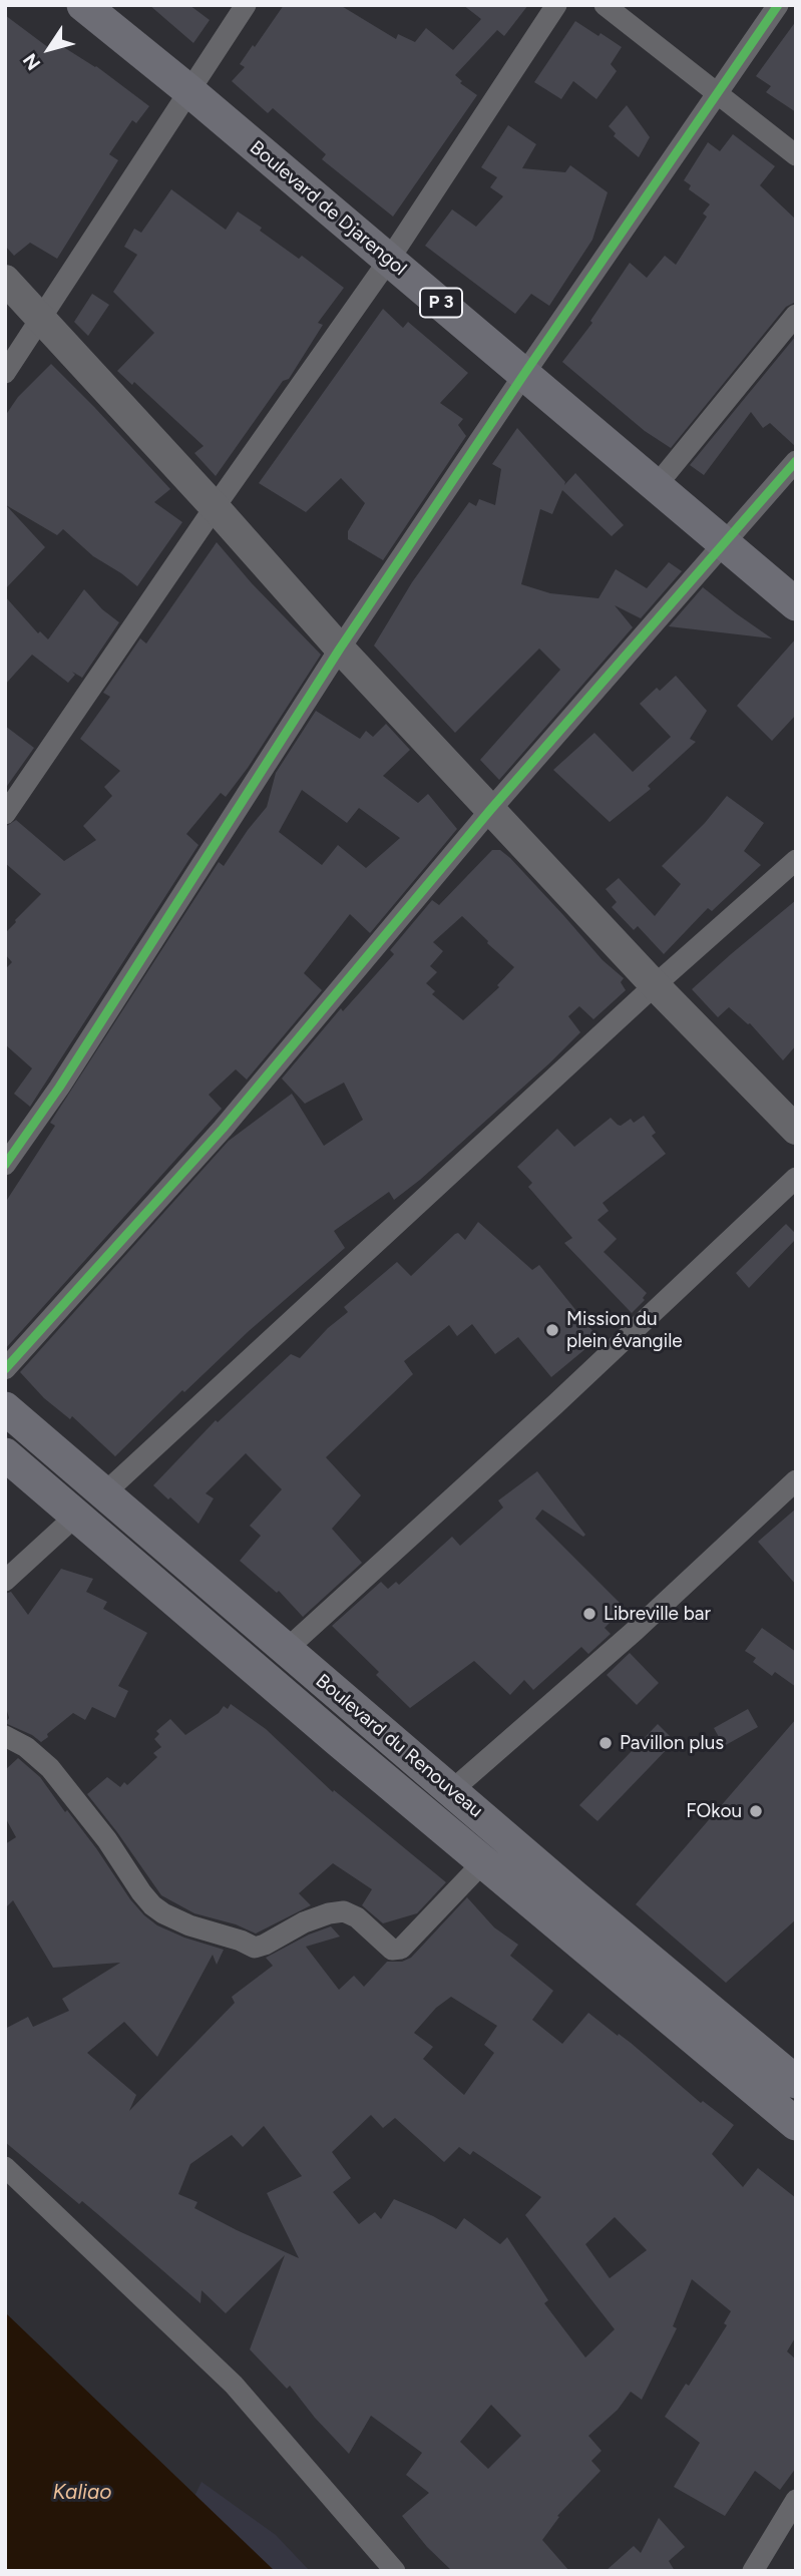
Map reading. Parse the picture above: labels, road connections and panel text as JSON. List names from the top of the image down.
{
  "streets": {
    "main road": ["Boulevard de Djarengol", "P 3", "Boulevard du Renouveau"]
  },
  "water": ["Kaliao"],
  "places": [
    "Mission du plein évangile",
    "Libreville bar",
    "Pavillon plus",
    "FOkou"
  ],
  "north": "bottom left"
}
